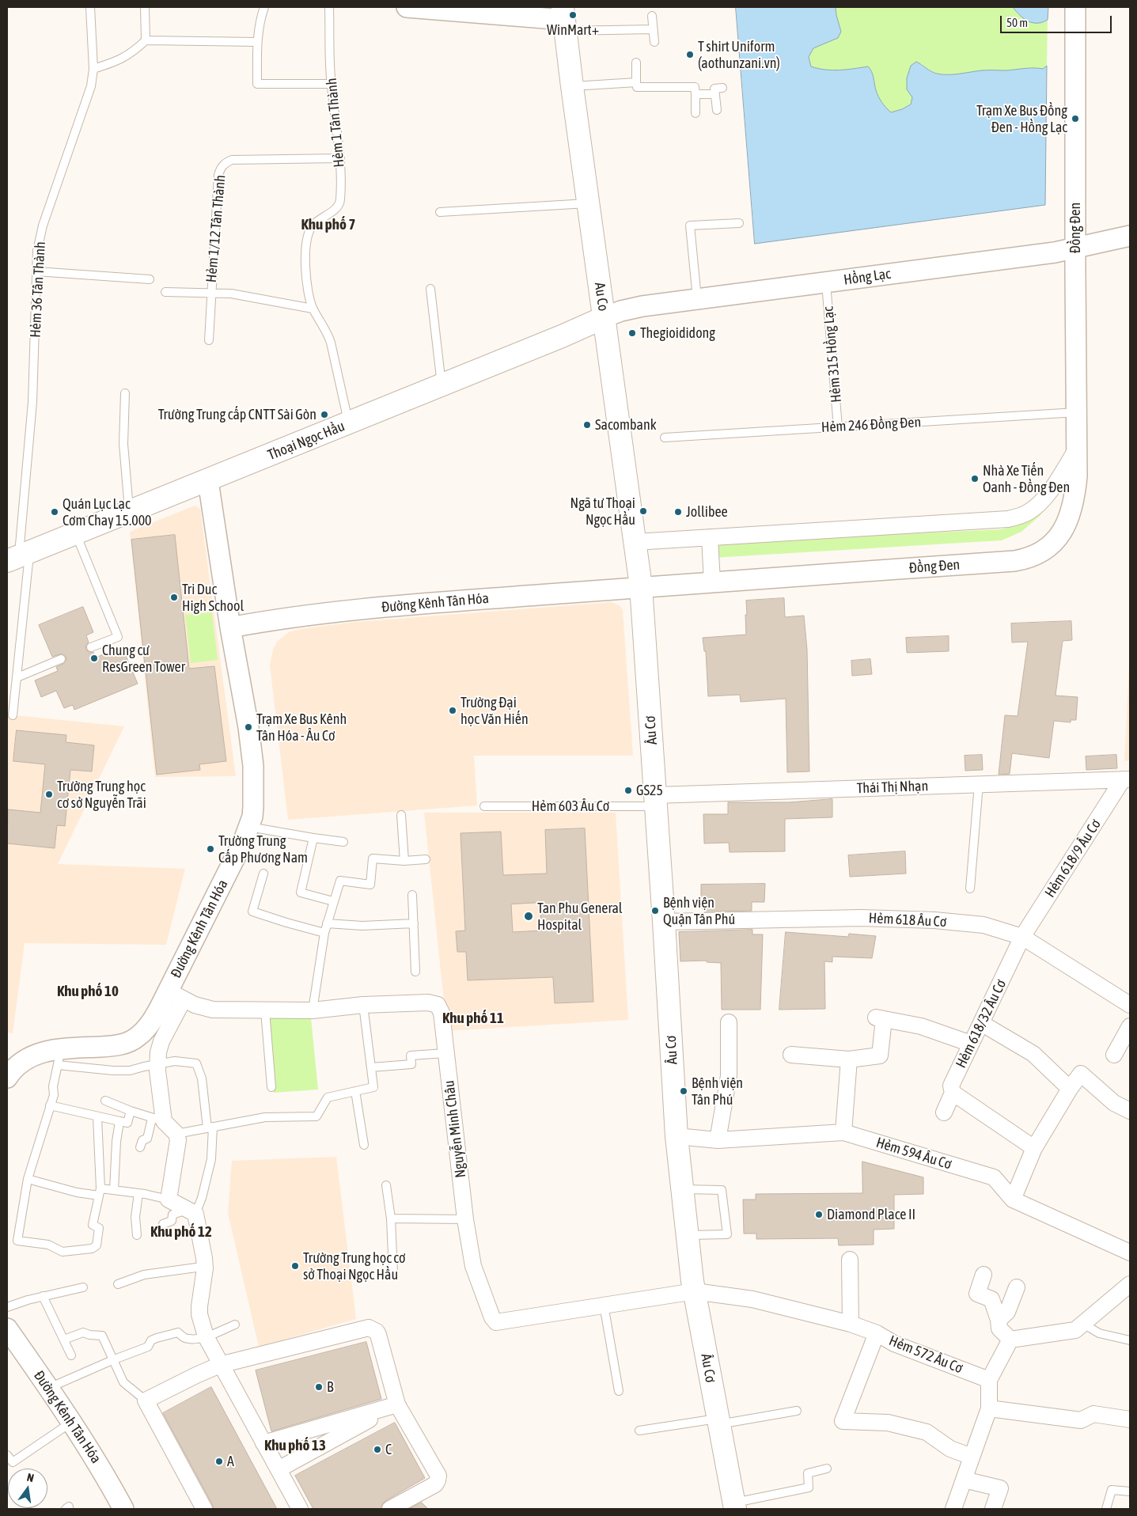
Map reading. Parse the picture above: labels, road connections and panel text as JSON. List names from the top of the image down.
{
  "streets": {
    "main road": ["Au Co", "Thoại Ngọc Hầu", "Âu Cơ"],
    "street": [
      "Đồng Đen",
      "Hồng Lạc",
      "Đường Kênh Tân Hóa",
      "Thái Thị Nhạn",
      "Hẻm 618/9 Âu Cơ",
      "Hẻm 618 Âu Cơ",
      "Hẻm 618/32 Âu Cơ",
      "Nguyễn Minh Châu",
      "Hẻm 594 Âu Cơ",
      "Hẻm 572 Âu Cơ"
    ],
    "lane": [
      "Hẻm 1 Tân Thành",
      "Hẻm 1/12 Tân Thành",
      "Hẻm 36 Tân Thành",
      "Hẻm 315 Hồng Lạc",
      "Hẻm 246 Đồng Đen",
      "Hẻm 603 Âu Cơ"
    ]
  },
  "crossings": [
    ["Hẻm 1 Tân Thành", "Hẻm 1/12 Tân Thành"],
    ["Đồng Đen", "Hồng Lạc"],
    ["Đồng Đen", "Au Co"],
    ["Đồng Đen", "Hẻm 246 Đồng Đen"],
    ["Đồng Đen", "Đường Kênh Tân Hóa"],
    ["Đồng Đen", "Âu Cơ"],
    ["Hồng Lạc", "Au Co"],
    ["Hồng Lạc", "Hẻm 315 Hồng Lạc"],
    ["Hồng Lạc", "Thoại Ngọc Hầu"],
    ["Hẻm 36 Tân Thành", "Thoại Ngọc Hầu"],
    ["Au Co", "Thoại Ngọc Hầu"],
    ["Au Co", "Đường Kênh Tân Hóa"],
    ["Au Co", "Âu Cơ"],
    ["Hẻm 315 Hồng Lạc", "Hẻm 246 Đồng Đen"],
    ["Thoại Ngọc Hầu", "Đường Kênh Tân Hóa"],
    ["Đường Kênh Tân Hóa", "Âu Cơ"],
    ["Đường Kênh Tân Hóa", "Nguyễn Minh Châu"],
    ["Âu Cơ", "Thái Thị Nhạn"],
    ["Âu Cơ", "Hẻm 603 Âu Cơ"],
    ["Âu Cơ", "Hẻm 618 Âu Cơ"],
    ["Âu Cơ", "Nguyễn Minh Châu"],
    ["Âu Cơ", "Hẻm 594 Âu Cơ"],
    ["Âu Cơ", "Hẻm 572 Âu Cơ"],
    ["Thái Thị Nhạn", "Hẻm 603 Âu Cơ"],
    ["Thái Thị Nhạn", "Hẻm 618/9 Âu Cơ"],
    ["Hẻm 618/9 Âu Cơ", "Hẻm 618 Âu Cơ"],
    ["Hẻm 618/9 Âu Cơ", "Hẻm 618/32 Âu Cơ"],
    ["Hẻm 618 Âu Cơ", "Hẻm 618/32 Âu Cơ"],
    ["Nguyễn Minh Châu", "Hẻm 572 Âu Cơ"]
  ],
  "districts": [
    "Khu phố 7",
    "Khu phố 10",
    "Khu phố 11",
    "Khu phố 12",
    "Khu phố 13"
  ],
  "places": [
    "WinMart+",
    "T shirt Uniform (aothunzani.vn)",
    "Trạm Xe Bus Đồng Đen - Hồng Lạc",
    "Thegioididong",
    "Trường Trung cấp CNTT Sài Gòn",
    "Sacombank",
    "Nhà Xe Tiến Oanh - Đồng Đen",
    "Ngã tư Thoại Ngọc Hầu",
    "Quán Lục Lạc Cơm Chay 15.000",
    "Jollibee",
    "Tri Duc High School",
    "Chung cư ResGreen Tower",
    "Trường Đại học Văn Hiến",
    "Trạm Xe Bus Kênh Tân Hóa - Âu Cơ",
    "GS25",
    "Trường Trung học cơ sở Nguyễn Trãi",
    "Trường Trung Cấp Phương Nam",
    "Bệnh viện Quận Tân Phú",
    "Tan Phu General Hospital",
    "Bệnh viện Tân Phú",
    "Diamond Place II",
    "Trường Trung học cơ sở Thoại Ngọc Hầu",
    "B",
    "C",
    "A"
  ],
  "scale_bar": "50 m",
  "north": "top"
}
